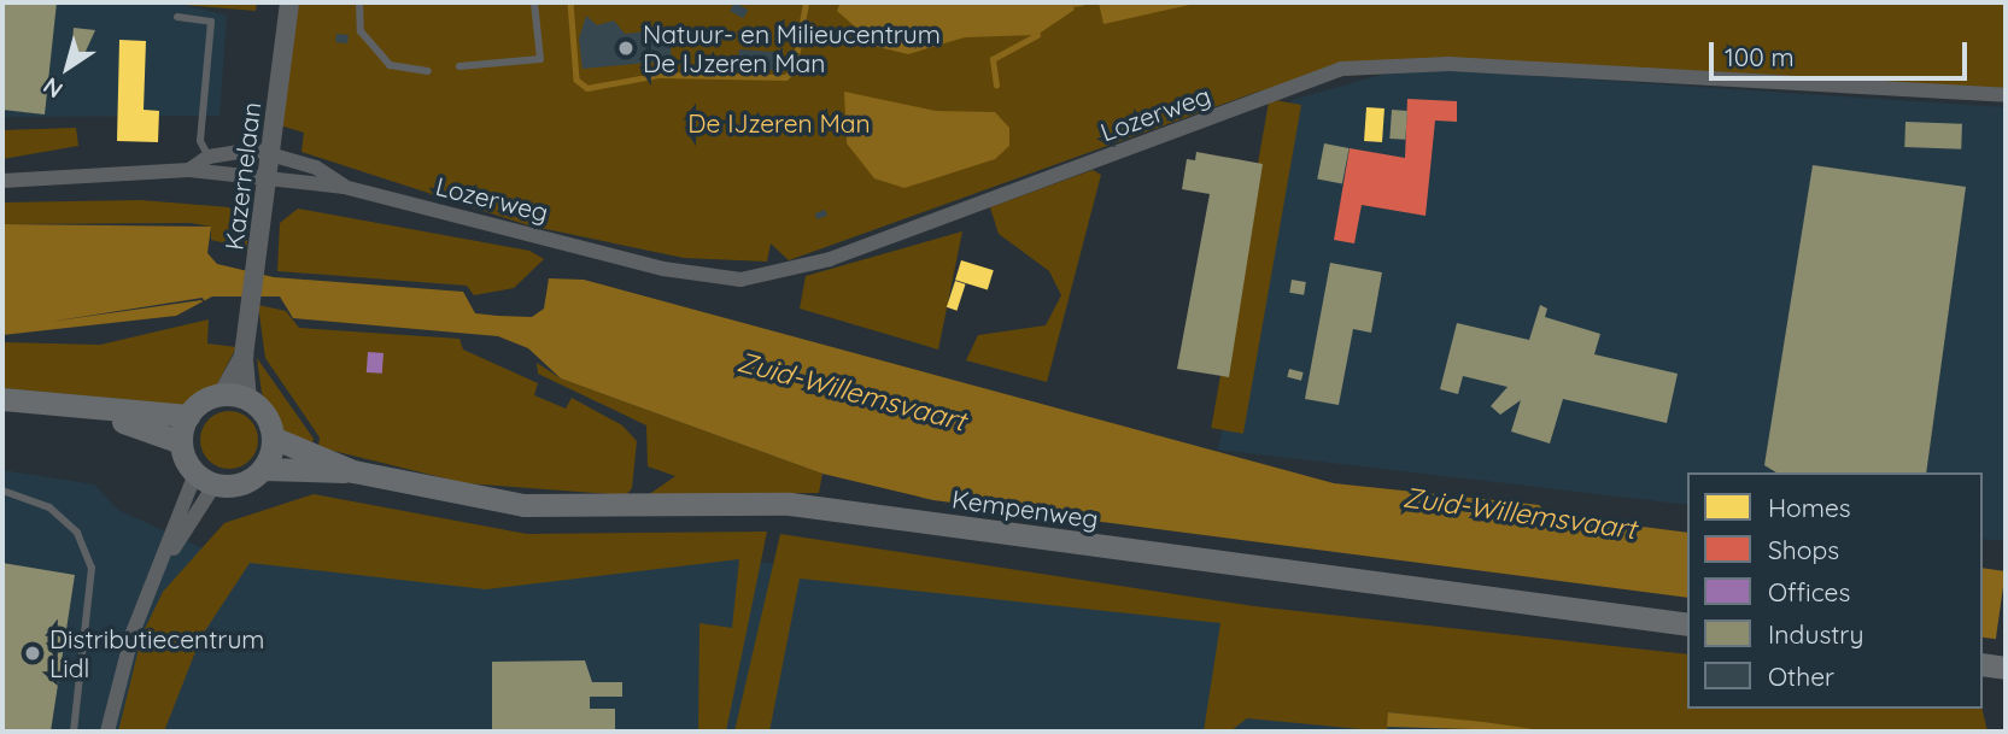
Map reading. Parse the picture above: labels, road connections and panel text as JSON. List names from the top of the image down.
{
  "streets": {
    "main road": ["Kempenweg"],
    "street": ["Lozerweg", "Kazernelaan"]
  },
  "crossings": [
    ["Lozerweg", "Kazernelaan"],
    ["Kazernelaan", "Kempenweg"]
  ],
  "water": ["Zuid-Willemsvaart"],
  "parks": ["De IJzeren Man"],
  "places": ["Natuur- en Milieucentrum De IJzeren Man", "Distributiecentrum Lidl"],
  "legend": [
    "Homes",
    "Shops",
    "Offices",
    "Industry",
    "Other"
  ],
  "scale_bar": "100 m",
  "north": "bottom left"
}
